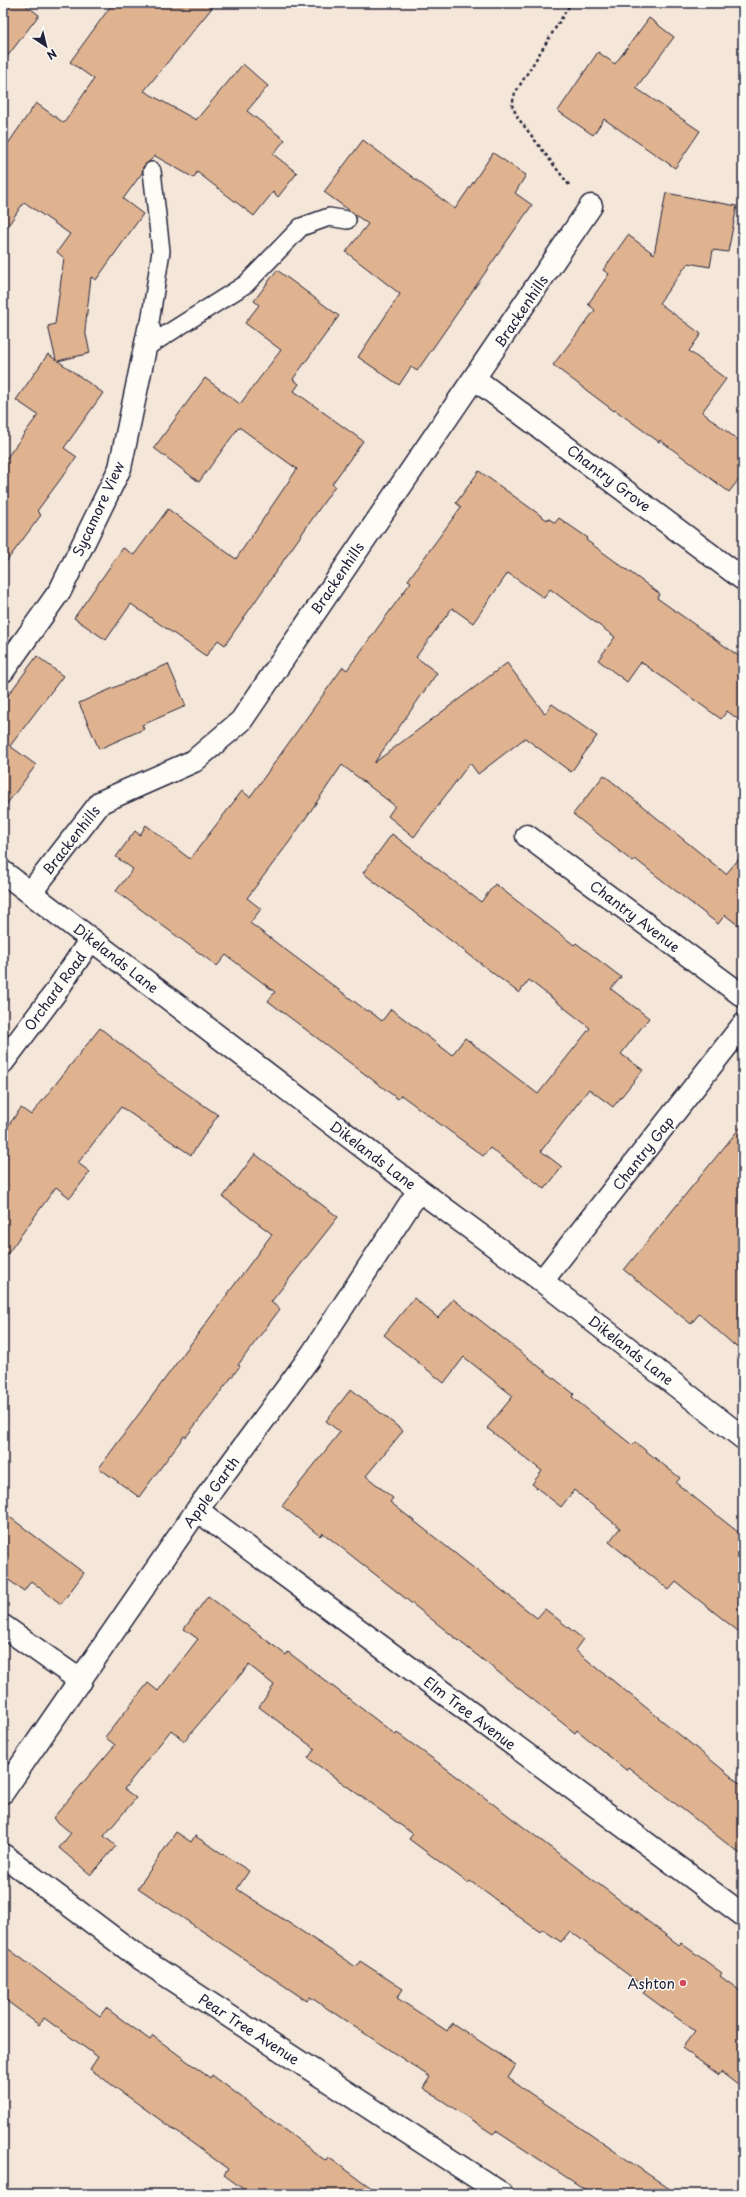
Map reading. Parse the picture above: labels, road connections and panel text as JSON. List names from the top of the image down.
{
  "streets": {
    "street": [
      "Brackenhills",
      "Chantry Grove",
      "Sycamore View",
      "Chantry Avenue",
      "Dikelands Lane",
      "Orchard Road",
      "Chantry Gap",
      "Apple Garth",
      "Elm Tree Avenue",
      "Pear Tree Avenue"
    ]
  },
  "crossings": [
    ["Brackenhills", "Chantry Grove"],
    ["Brackenhills", "Dikelands Lane"],
    ["Dikelands Lane", "Orchard Road"],
    ["Dikelands Lane", "Chantry Gap"],
    ["Dikelands Lane", "Apple Garth"],
    ["Apple Garth", "Elm Tree Avenue"]
  ],
  "places": ["Ashton"],
  "north": "bottom right"
}
